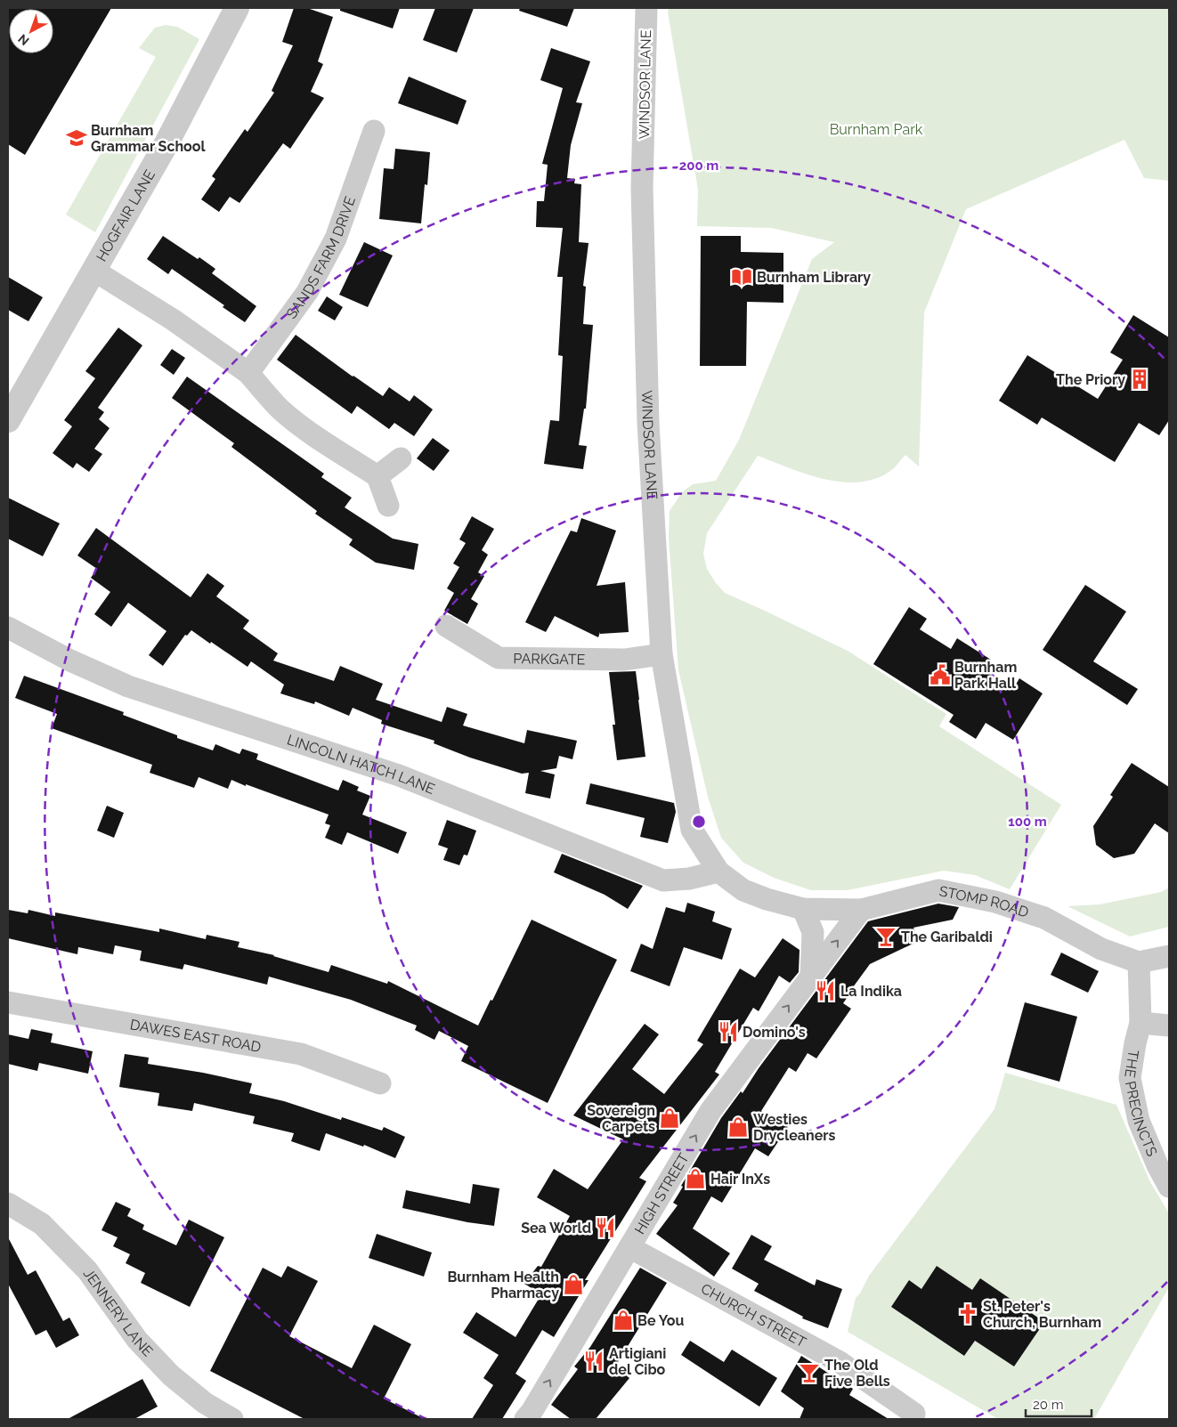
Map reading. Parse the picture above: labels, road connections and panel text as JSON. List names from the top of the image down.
{
  "streets": {
    "street": [
      "WINDSOR LANE",
      "HOGFAIR LANE",
      "SANDS FARM DRIVE",
      "PARKGATE",
      "LINCOLN HATCH LANE",
      "STOMP ROAD",
      "DAWES EAST ROAD",
      "THE PRECINCTS",
      "HIGH STREET",
      "JENNERY LANE",
      "CHURCH STREET"
    ]
  },
  "crossings": [
    ["WINDSOR LANE", "PARKGATE"],
    ["WINDSOR LANE", "LINCOLN HATCH LANE"],
    ["WINDSOR LANE", "STOMP ROAD"],
    ["LINCOLN HATCH LANE", "STOMP ROAD"],
    ["STOMP ROAD", "THE PRECINCTS"],
    ["STOMP ROAD", "HIGH STREET"],
    ["HIGH STREET", "CHURCH STREET"]
  ],
  "one_way": ["HIGH STREET"],
  "parks": ["Burnham Park"],
  "places": {
    "school or university": ["Burnham Grammar School"],
    "library": ["Burnham Library"],
    "building": ["The Priory"],
    "public building": ["Burnham Park Hall"],
    "bar": ["The Garibaldi", "The Old Five Bells"],
    "restaurant": [
      "La Indika",
      "Domino's",
      "Sea World",
      "Artigiani del Cibo"
    ],
    "shop": [
      "Sovereign Carpets",
      "Westies Drycleaners",
      "Hair InXs",
      "Burnham Health Pharmacy",
      "Be You"
    ],
    "church": ["St. Peter's Church, Burnham"]
  },
  "scale_bar": "20 m",
  "north": "bottom left",
  "rings": ["200 m", "100 m"]
}
